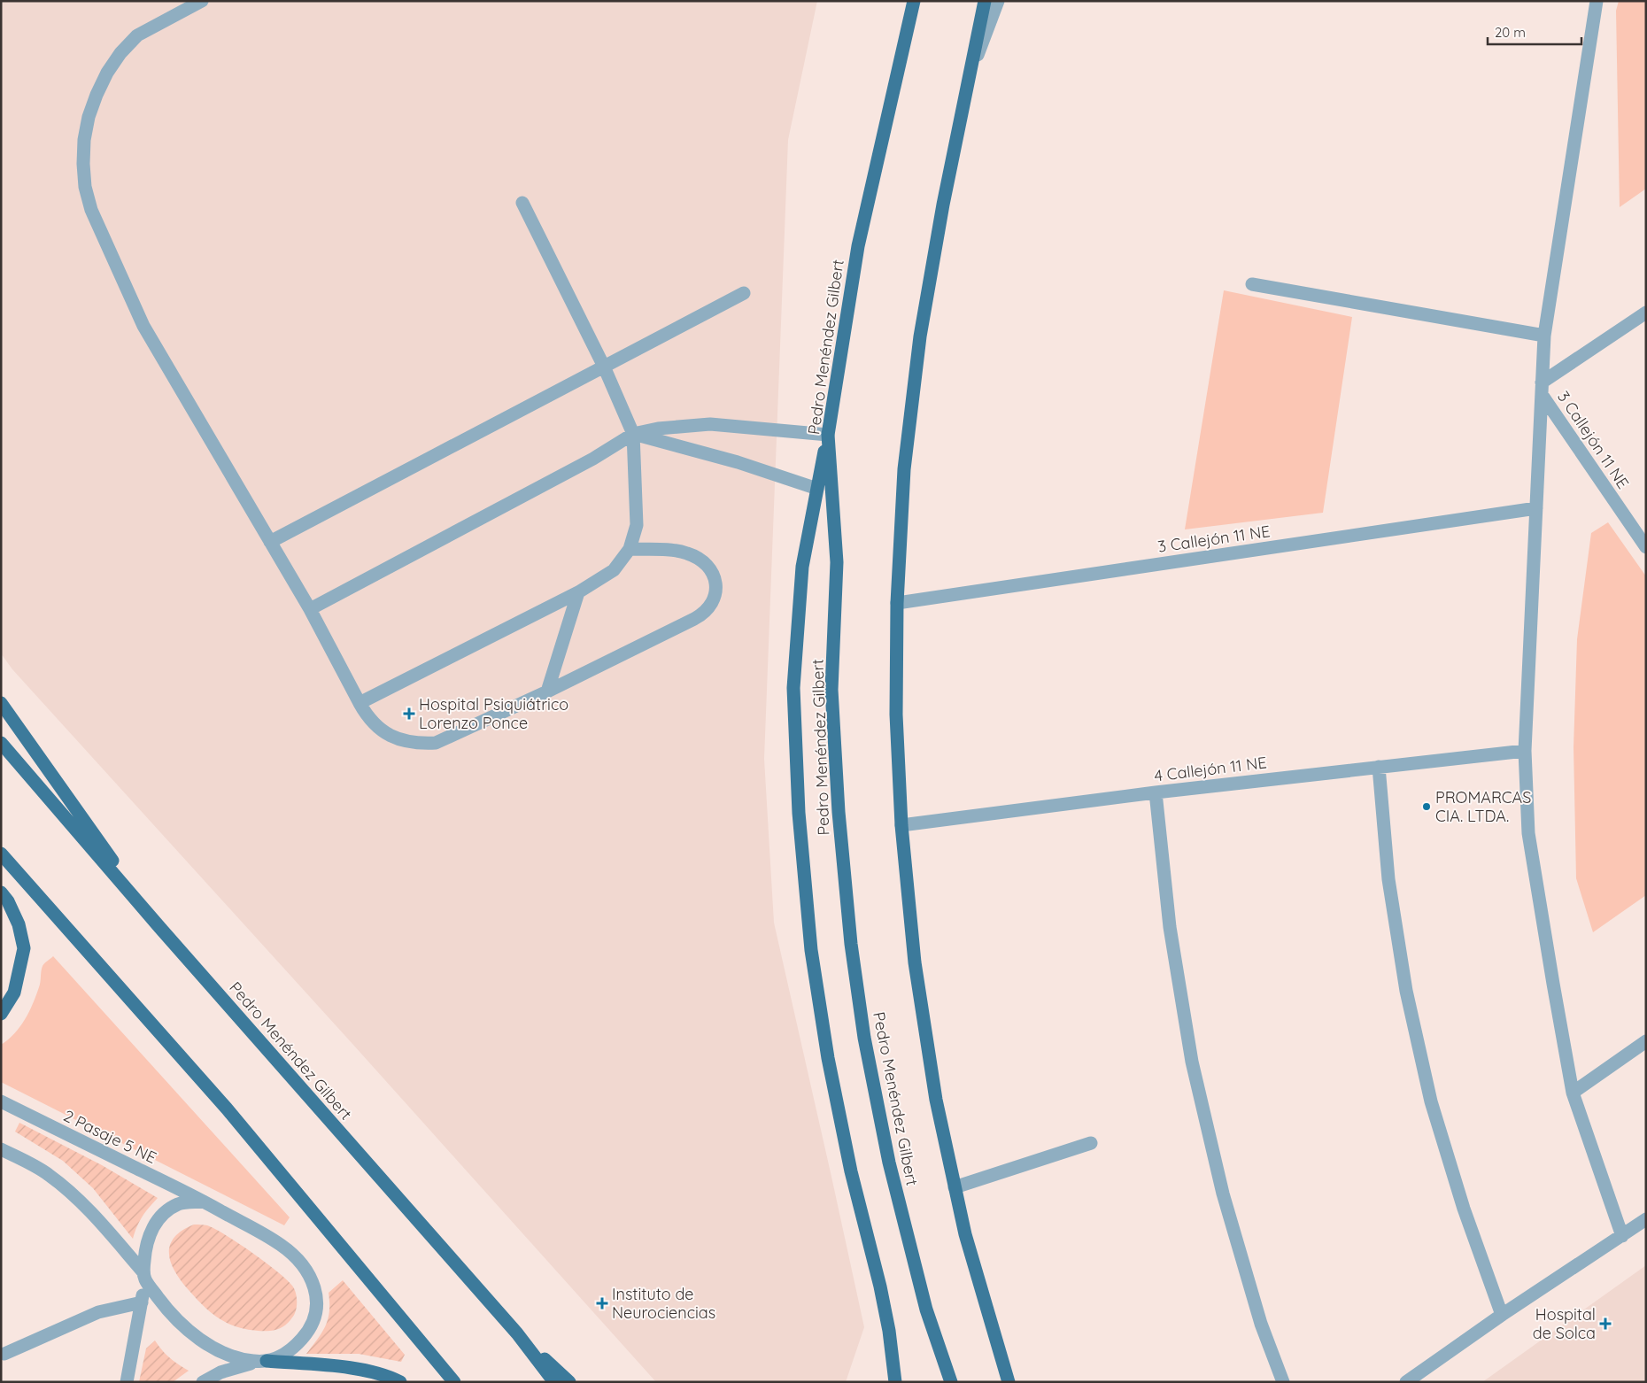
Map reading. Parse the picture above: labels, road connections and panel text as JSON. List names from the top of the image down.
{
  "streets": {
    "main road": ["Pedro Menéndez Gilbert"],
    "street": ["3 Callejón 11 NE", "4 Callejón 11 NE", "2 Pasaje 5 NE"]
  },
  "places": {
    "health": ["Hospital Psiquiátrico Lorenzo Ponce", "Instituto de Neurociencias", "Hospital de Solca"],
    "other": ["PROMARCAS CIA. LTDA."]
  },
  "scale_bar": "20 m"
}
